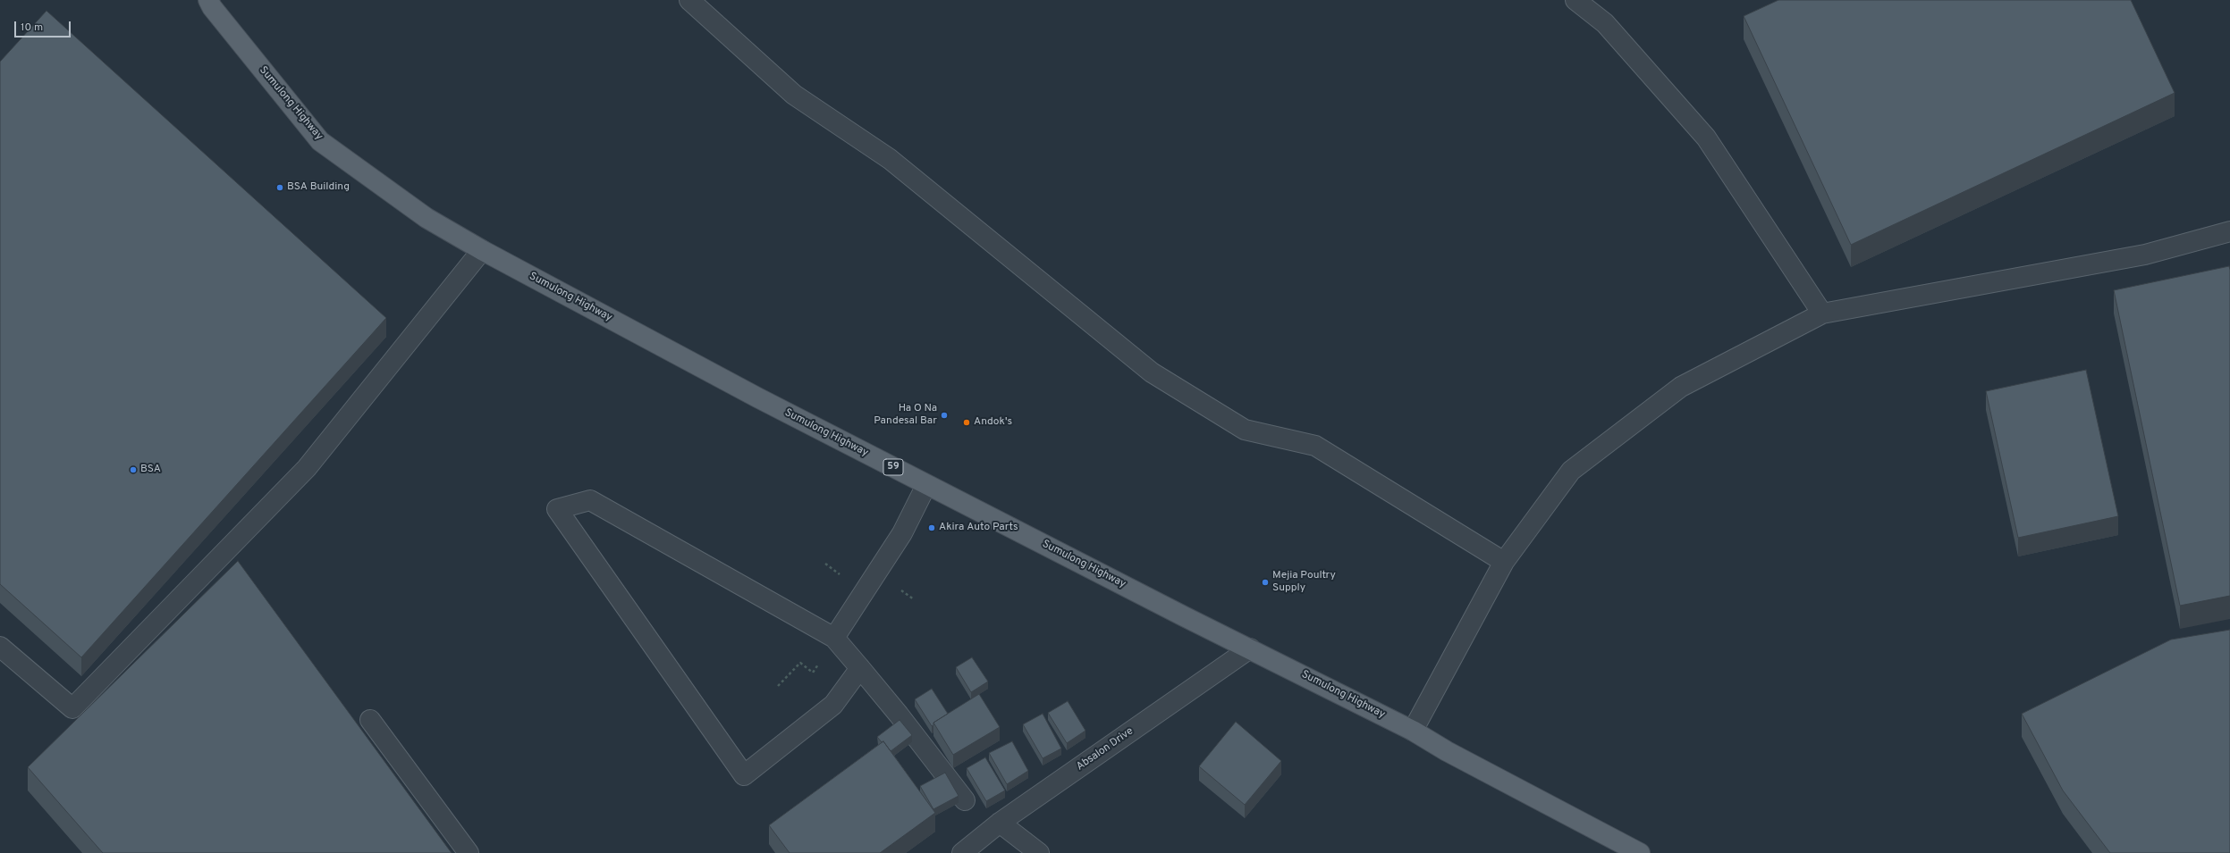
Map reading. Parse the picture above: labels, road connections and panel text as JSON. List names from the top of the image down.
{
  "streets": {
    "main road": ["Sumulong Highway", "59"],
    "street": ["Absalon Drive"]
  },
  "crossings": [
    ["Sumulong Highway", "Absalon Drive"]
  ],
  "places": [
    "BSA Building",
    "Ha O Na Pandesal Bar",
    "Andok's",
    "BSA",
    "Akira Auto Parts",
    "Mejia Poultry Supply"
  ],
  "scale_bar": "10 m"
}
